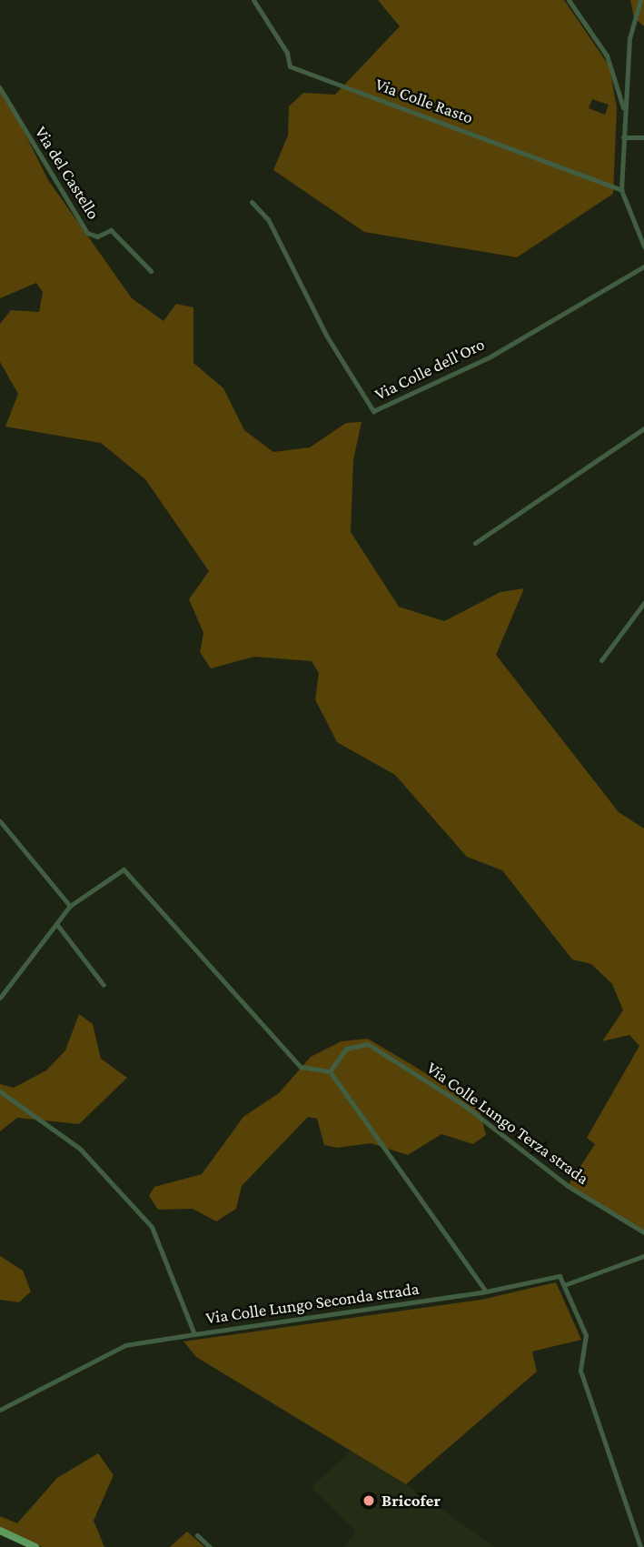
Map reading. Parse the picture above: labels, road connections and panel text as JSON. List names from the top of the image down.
{
  "streets": {
    "street": [
      "Via Colle Rasto",
      "Via del Castello",
      "Via Colle dell'Oro",
      "Via Colle Lungo Terza strada",
      "Via Colle Lungo Seconda strada"
    ]
  },
  "places": ["Bricofer"]
}
